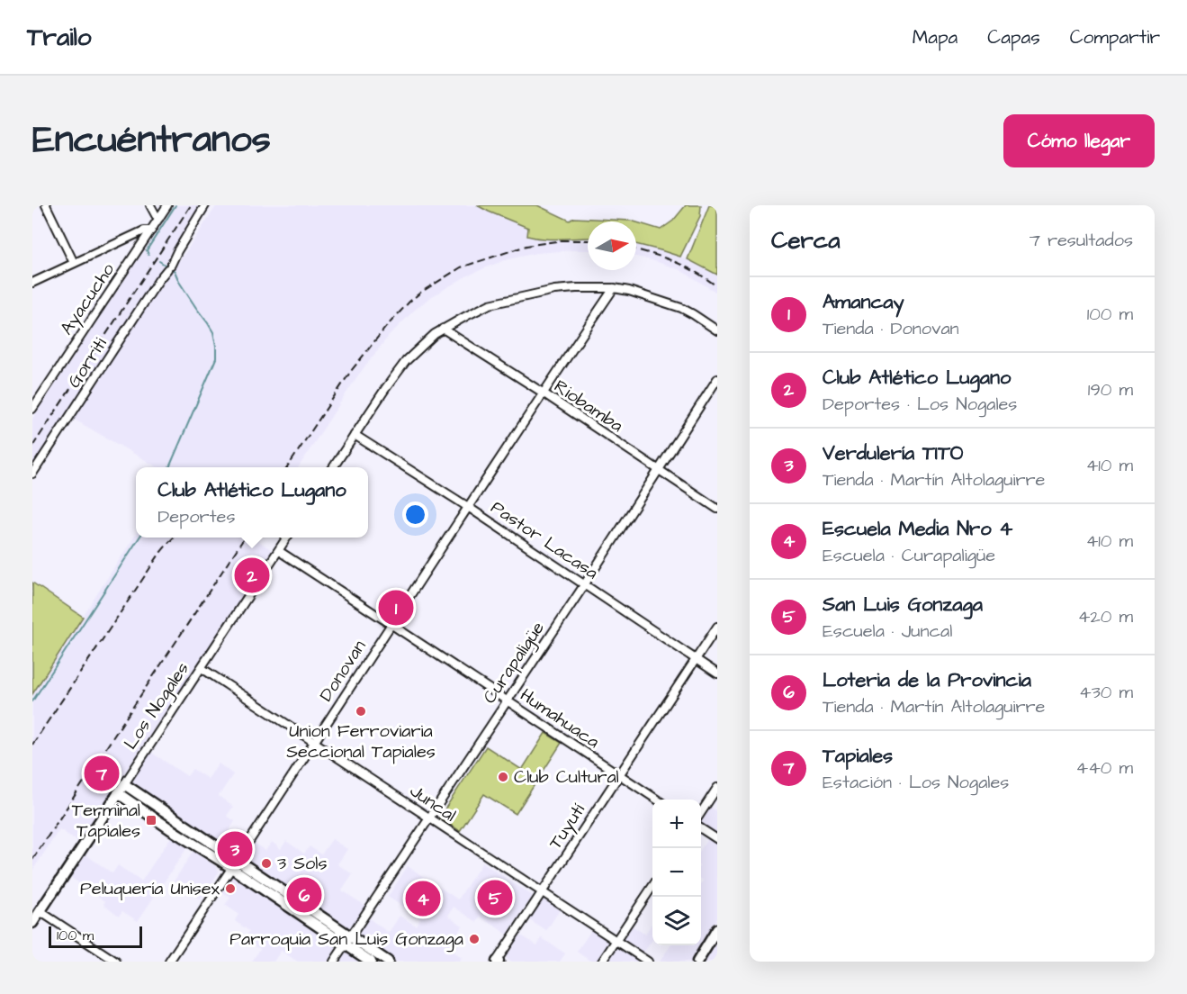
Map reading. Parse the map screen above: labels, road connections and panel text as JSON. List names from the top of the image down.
{
  "streets": {
    "street": [
      "Ayacucho",
      "Gorriti",
      "Riobamba",
      "Pastor Lacasa",
      "Curapaligüe",
      "Donovan",
      "Los Nogales",
      "Humahuaca",
      "Juncal",
      "Tuyutí"
    ]
  },
  "crossings": [
    ["Riobamba", "Curapaligüe"],
    ["Riobamba", "Donovan"],
    ["Pastor Lacasa", "Curapaligüe"],
    ["Pastor Lacasa", "Donovan"],
    ["Pastor Lacasa", "Tuyutí"],
    ["Curapaligüe", "Humahuaca"],
    ["Curapaligüe", "Juncal"],
    ["Donovan", "Humahuaca"],
    ["Donovan", "Juncal"],
    ["Los Nogales", "Humahuaca"],
    ["Los Nogales", "Juncal"],
    ["Humahuaca", "Tuyutí"],
    ["Juncal", "Tuyutí"]
  ],
  "places": {
    "other": [
      "Union Ferroviaria Seccional Tapiales",
      "Club Cultural",
      "3 Sols",
      "Peluquería Unisex",
      "Parroquia San Luis Gonzaga"
    ],
    "transit": ["Terminal Tapiales"]
  },
  "scale_bar": "100 m",
  "north": "right",
  "page": {
    "header": "Trailo",
    "nav": ["Mapa", "Capas", "Compartir"],
    "title": "Encuéntranos",
    "buttons": "Cómo llegar",
    "heading": ["Cerca", "7 resultados"],
    "list": [
      {
        "mark": "1",
        "name": "Amancay",
        "note": "Tienda · Donovan",
        "value": "100 m"
      },
      {
        "mark": "2",
        "name": "Club Atlético Lugano",
        "note": "Deportes · Los Nogales",
        "value": "190 m"
      },
      {
        "mark": "3",
        "name": "Verdulería TITO",
        "note": "Tienda · Martín Altolaguirre",
        "value": "410 m"
      },
      {
        "mark": "4",
        "name": "Escuela Media Nro 4",
        "note": "Escuela · Curapaligüe",
        "value": "410 m"
      },
      {
        "mark": "5",
        "name": "San Luis Gonzaga",
        "note": "Escuela · Juncal",
        "value": "420 m"
      },
      {
        "mark": "6",
        "name": "Loteria de la Provincia",
        "note": "Tienda · Martín Altolaguirre",
        "value": "430 m"
      },
      {
        "mark": "7",
        "name": "Tapiales",
        "note": "Estación · Los Nogales",
        "value": "440 m"
      }
    ],
    "popup": ["Club Atlético Lugano", "Deportes"],
    "pins": [
      "2",
      "1",
      "7",
      "3",
      "6",
      "5",
      "4"
    ],
    "map_buttons": ["+", "−"],
    "scale": "100 m"
  }
}
